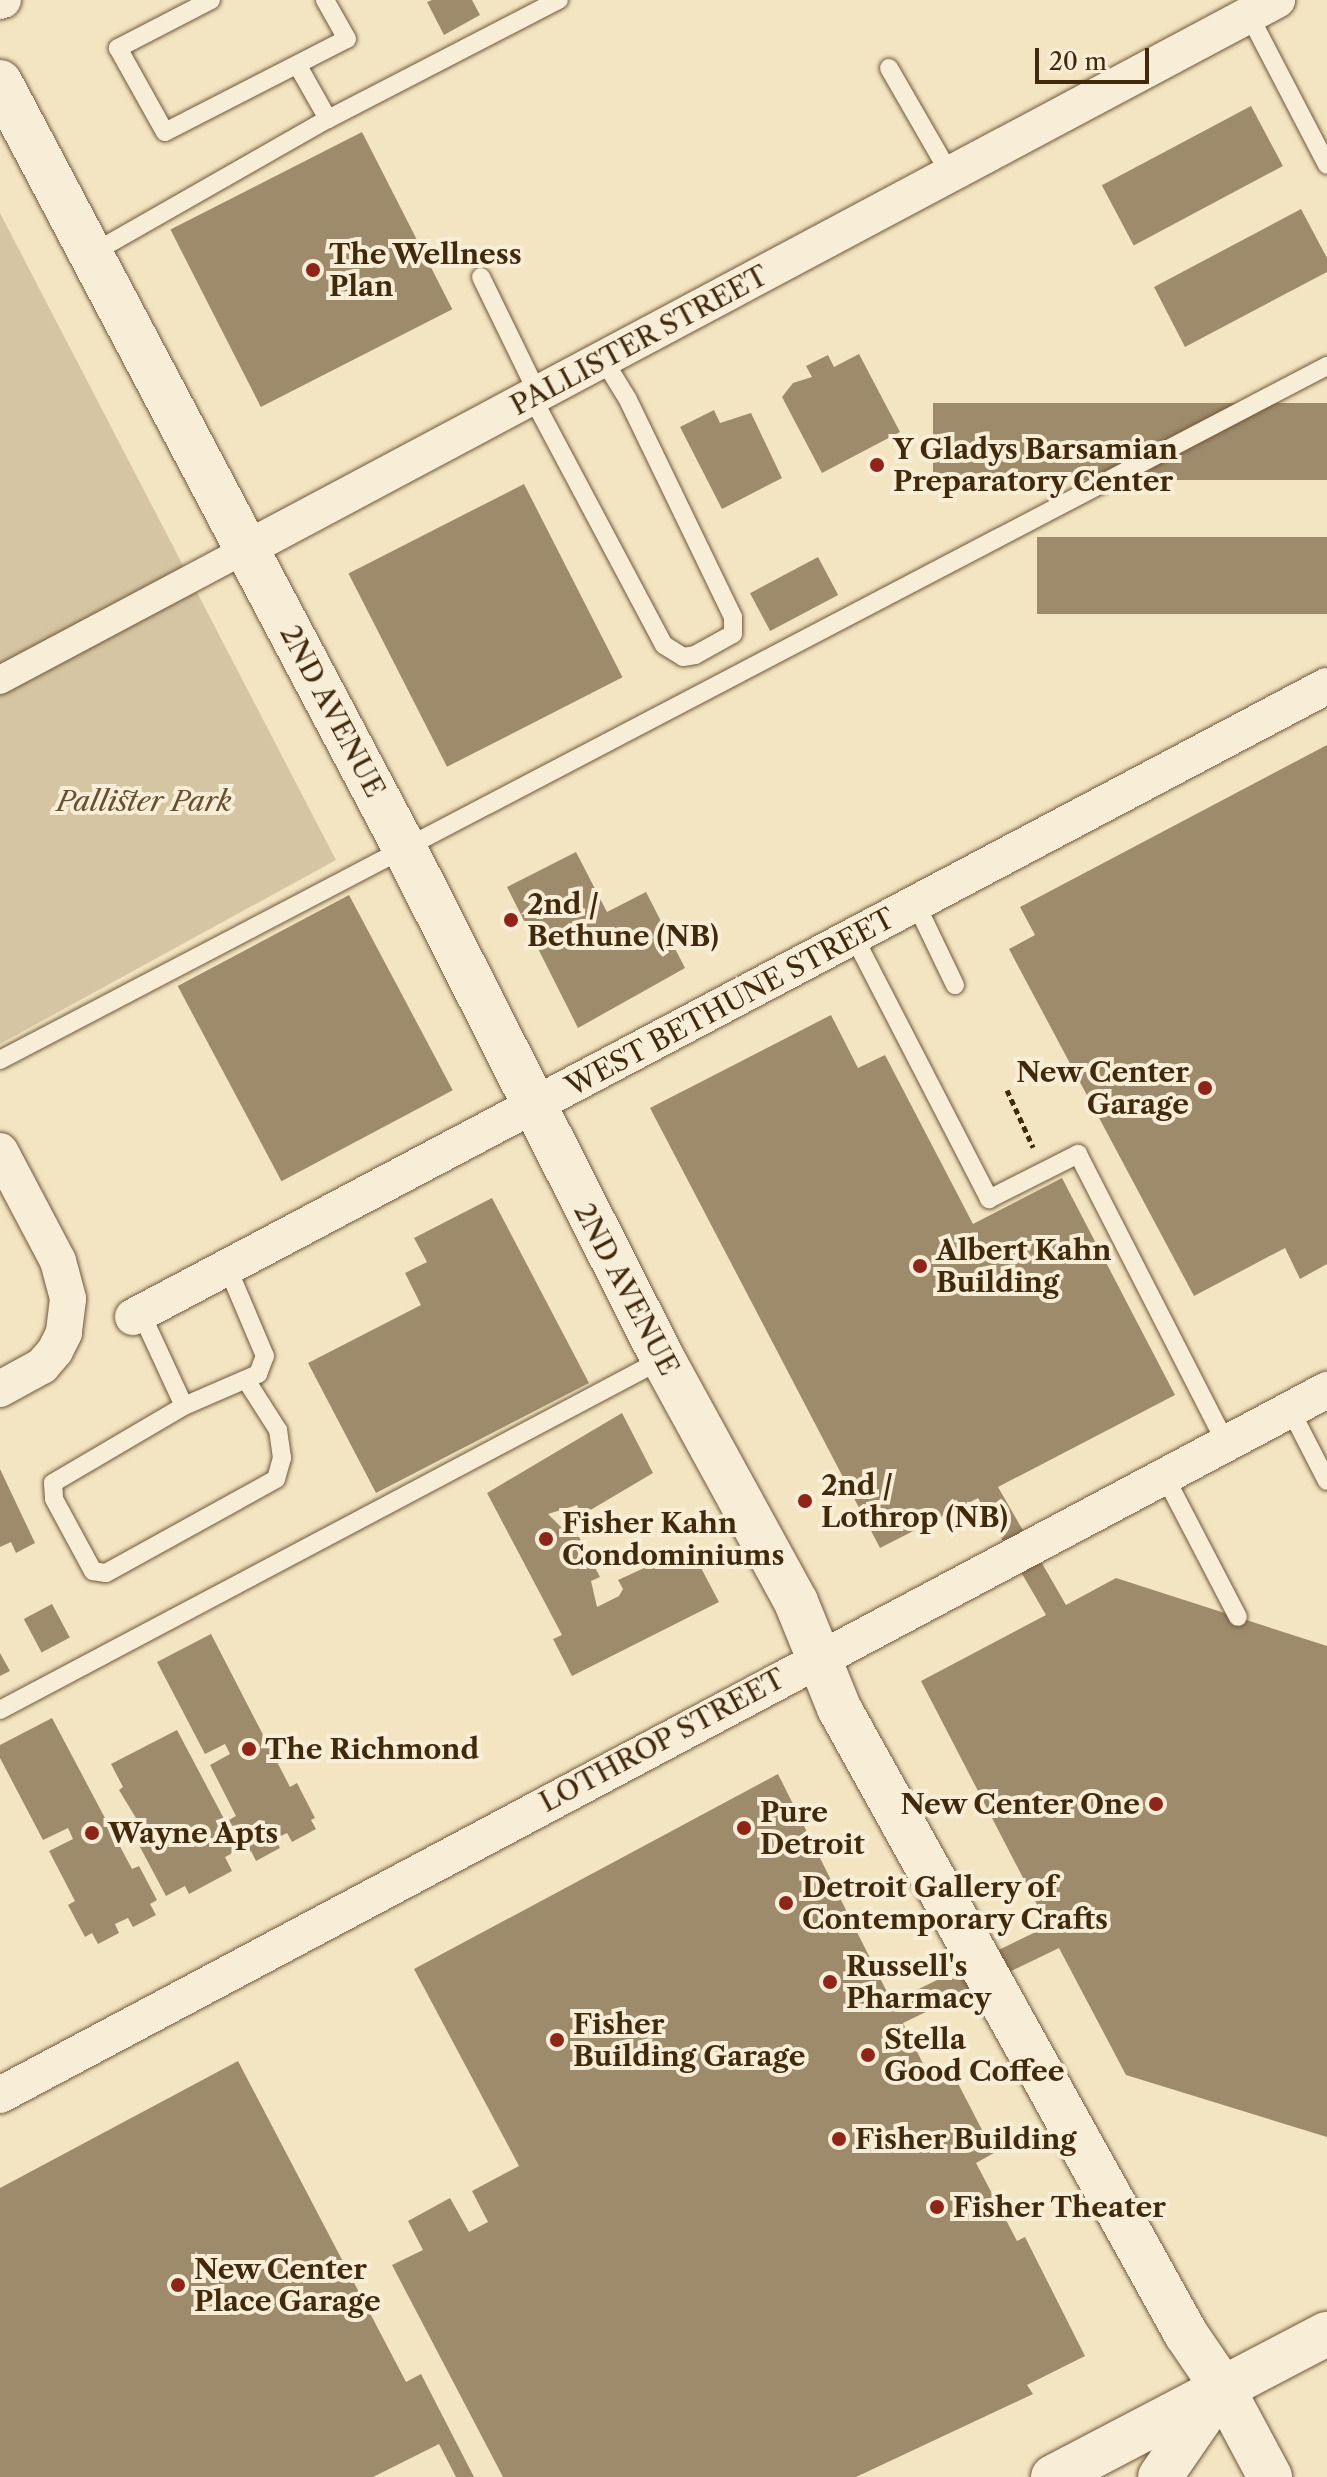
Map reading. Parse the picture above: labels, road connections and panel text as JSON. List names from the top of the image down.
{
  "streets": {
    "street": [
      "PALLISTER STREET",
      "2ND AVENUE",
      "WEST BETHUNE STREET",
      "LOTHROP STREET"
    ]
  },
  "crossings": [
    ["PALLISTER STREET", "2ND AVENUE"],
    ["2ND AVENUE", "WEST BETHUNE STREET"],
    ["2ND AVENUE", "LOTHROP STREET"]
  ],
  "parks": ["Pallister Park"],
  "places": [
    "The Wellness Plan",
    "Y Gladys Barsamian Preparatory Center",
    "2nd / Bethune (NB)",
    "New Center Garage",
    "Albert Kahn Building",
    "2nd / Lothrop (NB)",
    "Fisher Kahn Condominiums",
    "The Richmond",
    "New Center One",
    "Pure Detroit",
    "Wayne Apts",
    "Detroit Gallery of Contemporary Crafts",
    "Russell's Pharmacy",
    "Fisher Building Garage",
    "Stella Good Coffee",
    "Fisher Building",
    "Fisher Theater",
    "New Center Place Garage"
  ],
  "scale_bar": "20 m"
}
